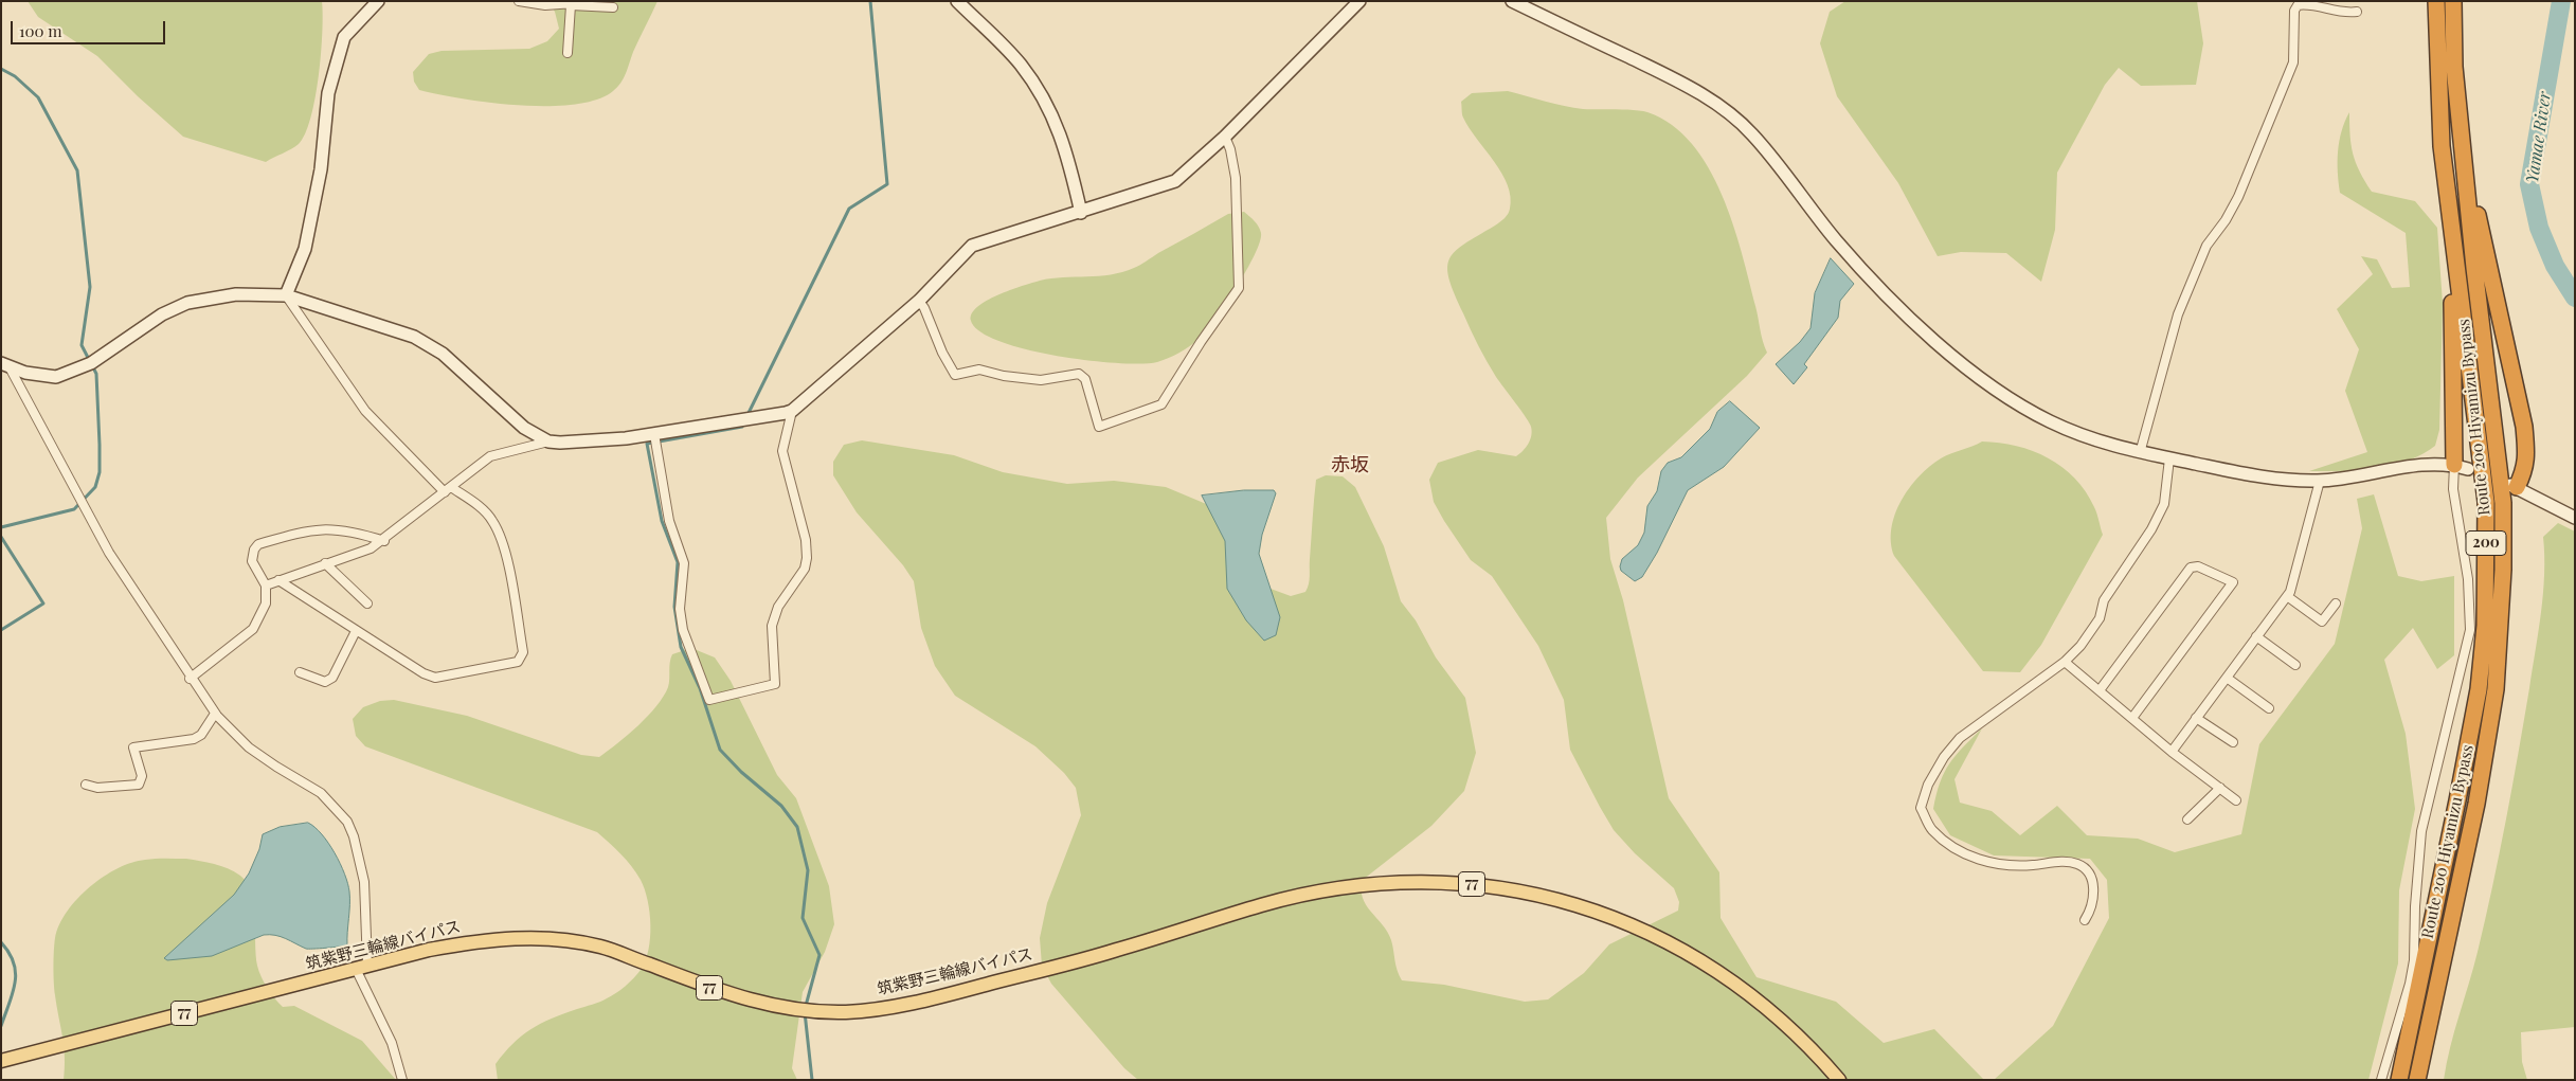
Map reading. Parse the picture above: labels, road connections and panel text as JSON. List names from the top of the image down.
{
  "streets": {
    "highway": ["Route 200 Hiyamizu Bypass", "200"],
    "main road": ["77", "筑紫野三輪線バイパス"]
  },
  "districts": ["赤坂"],
  "water": ["Yamae River"],
  "scale_bar": "100 m"
}
